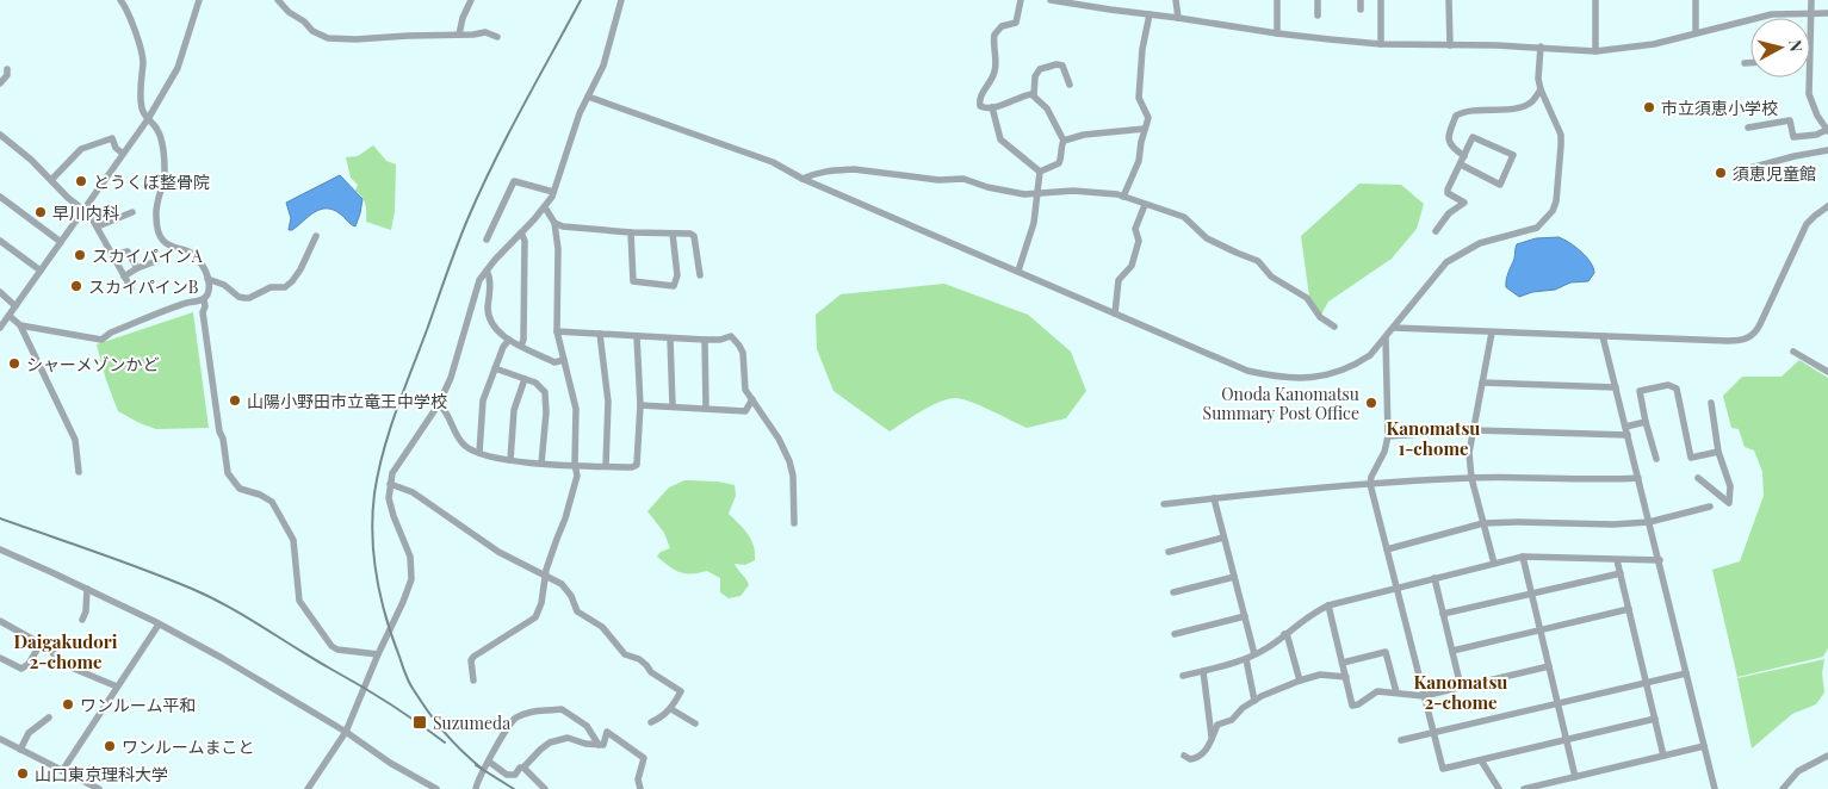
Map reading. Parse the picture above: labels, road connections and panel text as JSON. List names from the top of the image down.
{
  "districts": ["Kanomatsu 1-chome", "Daigakudori 2-chome", "Kanomatsu 2-chome"],
  "places": {
    "other": [
      "市立須恵小学校",
      "須恵児童館",
      "とうくぼ整骨院",
      "早川内科",
      "スカイパインA",
      "スカイパインB",
      "シャーメゾンかど",
      "山陽小野田市立竜王中学校",
      "Onoda Kanomatsu Summary Post Office",
      "ワンルーム平和",
      "ワンルームまこと",
      "山口東京理科大学"
    ],
    "transit": ["Suzumeda"]
  },
  "north": "right"
}
